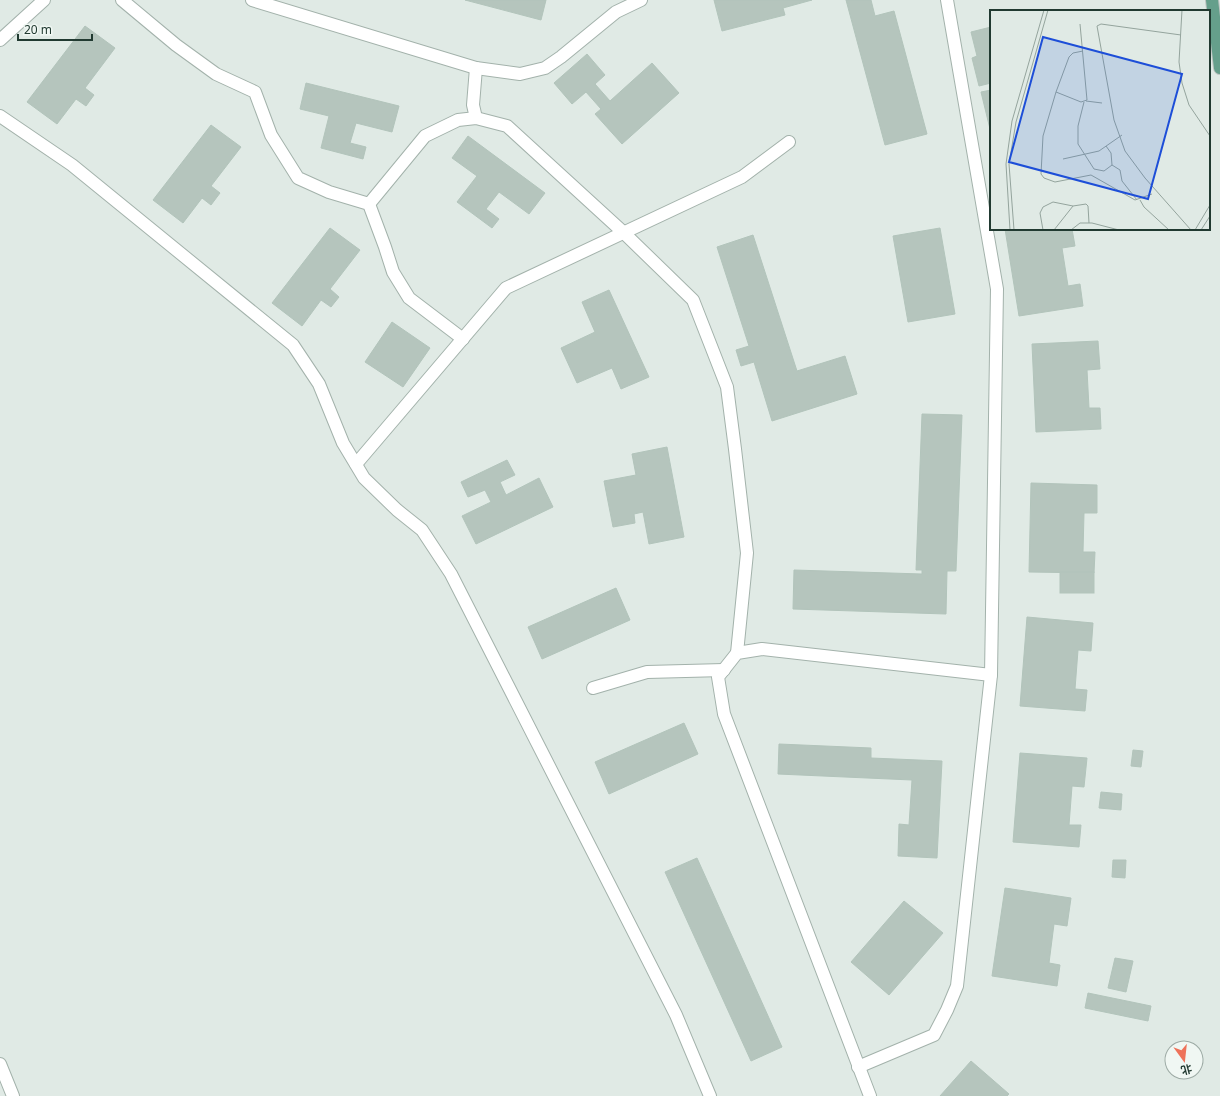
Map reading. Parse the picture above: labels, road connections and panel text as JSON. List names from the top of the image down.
{
  "scale_bar": "20 m",
  "north": "bottom"
}
